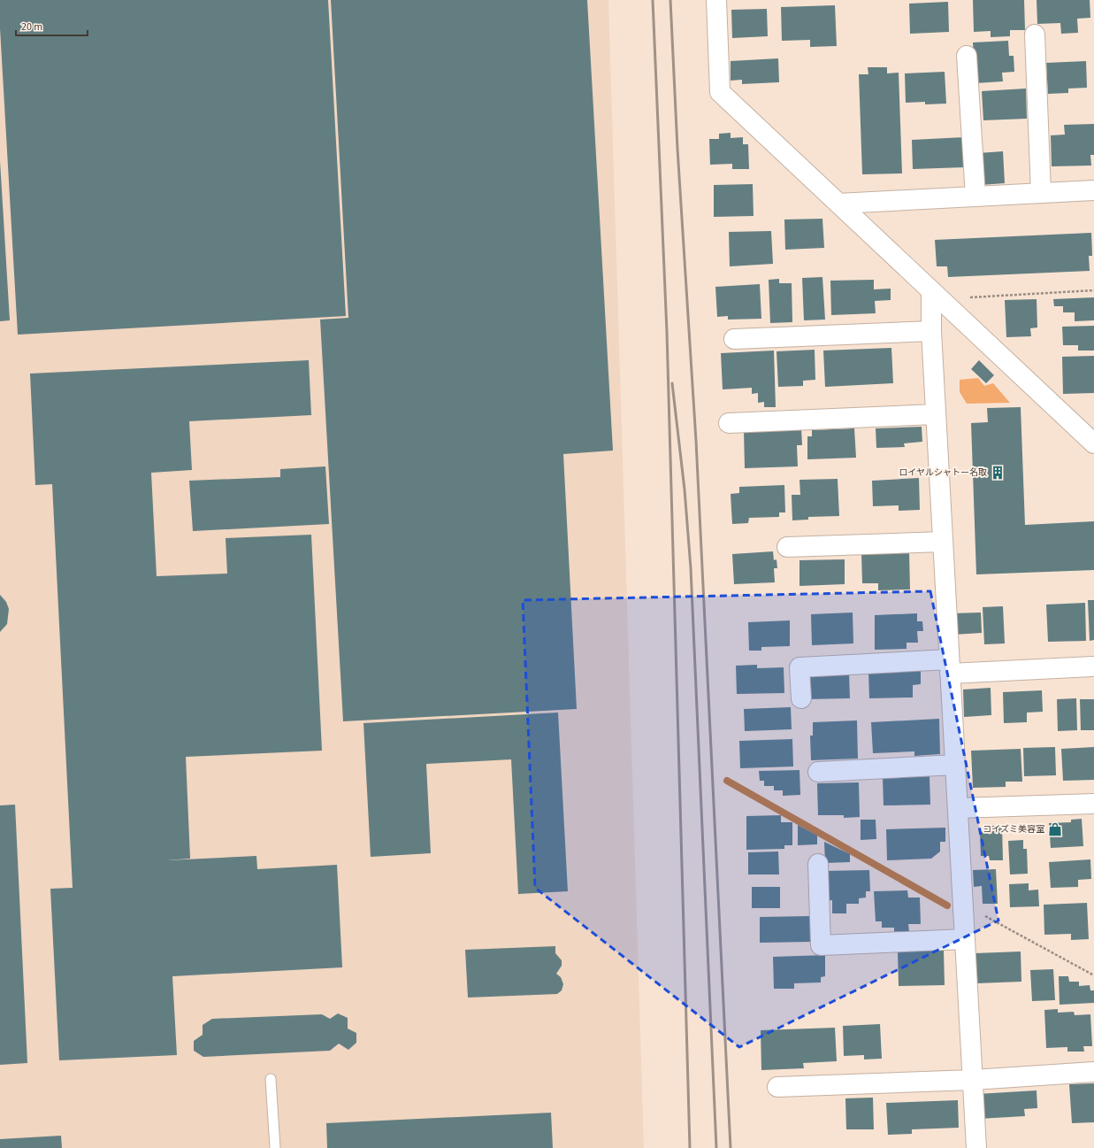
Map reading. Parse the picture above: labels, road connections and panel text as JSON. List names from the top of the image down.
{
  "places": {
    "building": ["ロイヤルシャトー名取"],
    "shop": ["コイズミ美容室"]
  },
  "scale_bar": "20 m"
}
